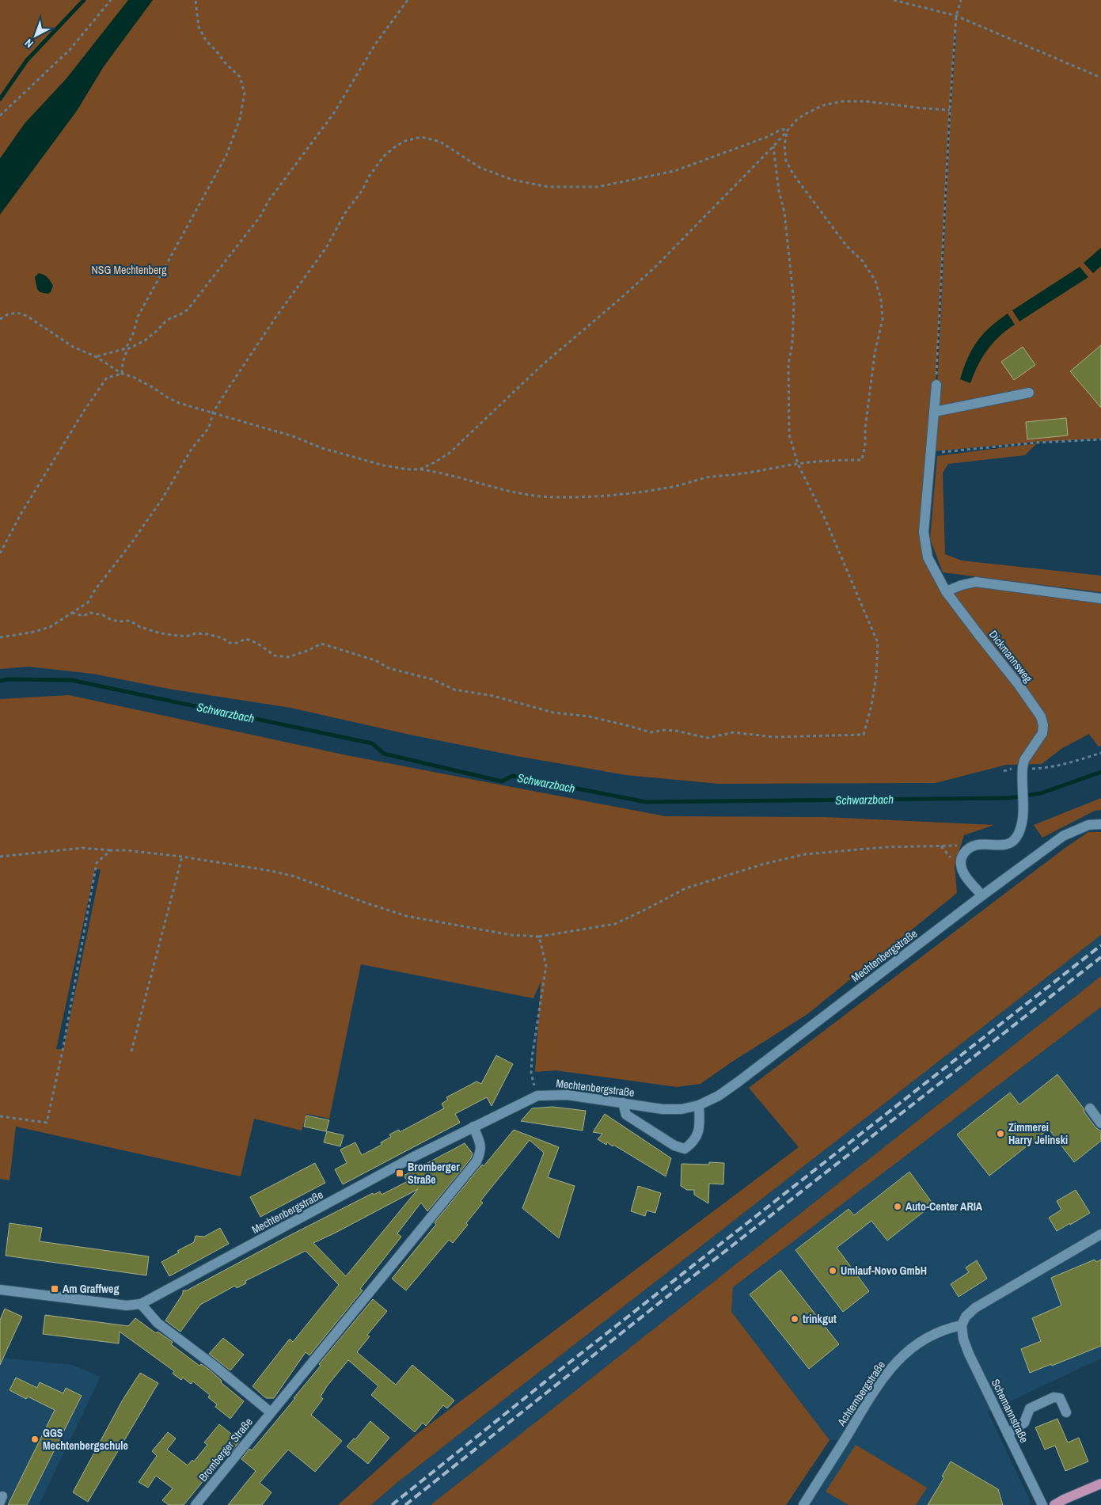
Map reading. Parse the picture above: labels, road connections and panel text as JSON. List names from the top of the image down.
{
  "streets": {
    "street": [
      "Dickmannsweg",
      "Mechtenbergstraße",
      "Achternbergstraße",
      "Schemannstraße",
      "Bromberger Straße"
    ]
  },
  "crossings": [
    ["Dickmannsweg", "Mechtenbergstraße"],
    ["Mechtenbergstraße", "Bromberger Straße"],
    ["Achternbergstraße", "Schemannstraße"]
  ],
  "water": ["Schwarzbach"],
  "parks": ["NSG Mechtenberg"],
  "places": {
    "other": [
      "Zimmerei Harry Jelinski",
      "Auto-Center ARIA",
      "Umlauf-Novo GmbH",
      "trinkgut",
      "GGS Mechtenbergschule"
    ],
    "transit": ["Bromberger Straße", "Am Graffweg"]
  },
  "north": "bottom left"
}
